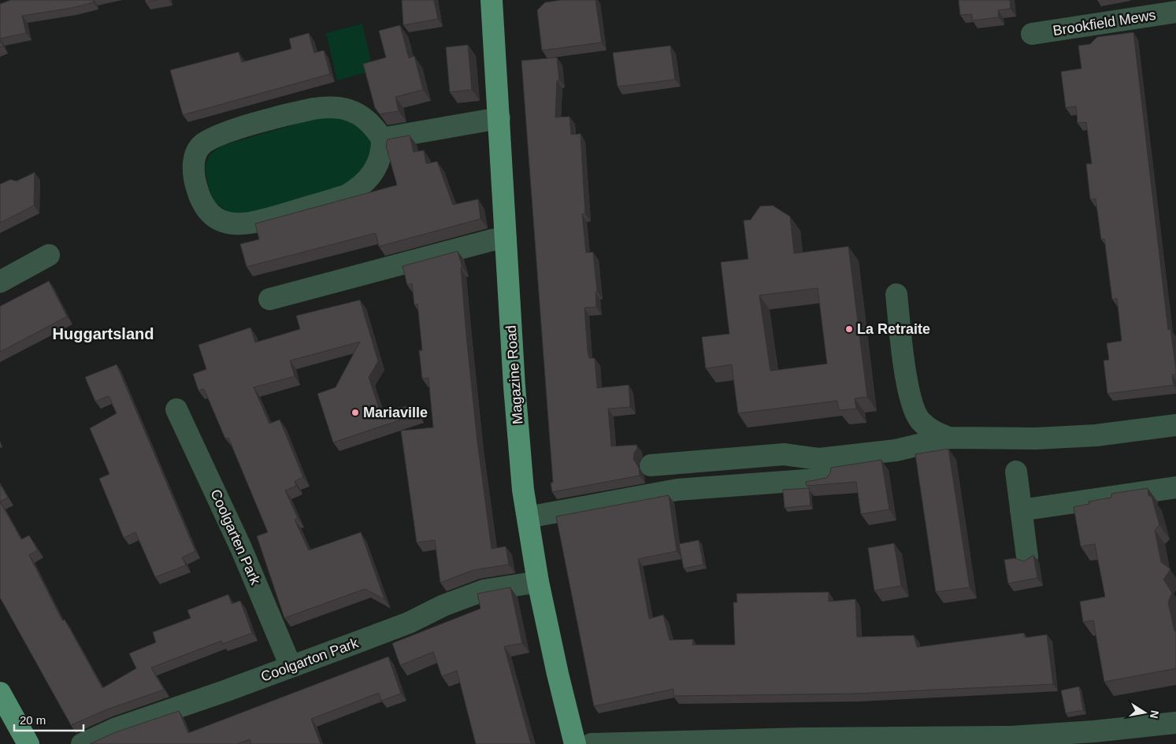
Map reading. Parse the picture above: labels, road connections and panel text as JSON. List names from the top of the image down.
{
  "streets": {
    "main road": ["Magazine Road"],
    "street": ["Brookfield Mews", "Coolgarten Park", "Coolgarton Park"]
  },
  "crossings": [
    ["Magazine Road", "Coolgarton Park"],
    ["Coolgarten Park", "Coolgarton Park"]
  ],
  "districts": ["Huggartsland"],
  "places": ["La Retraite", "Mariaville"],
  "scale_bar": "20 m",
  "north": "right"
}
